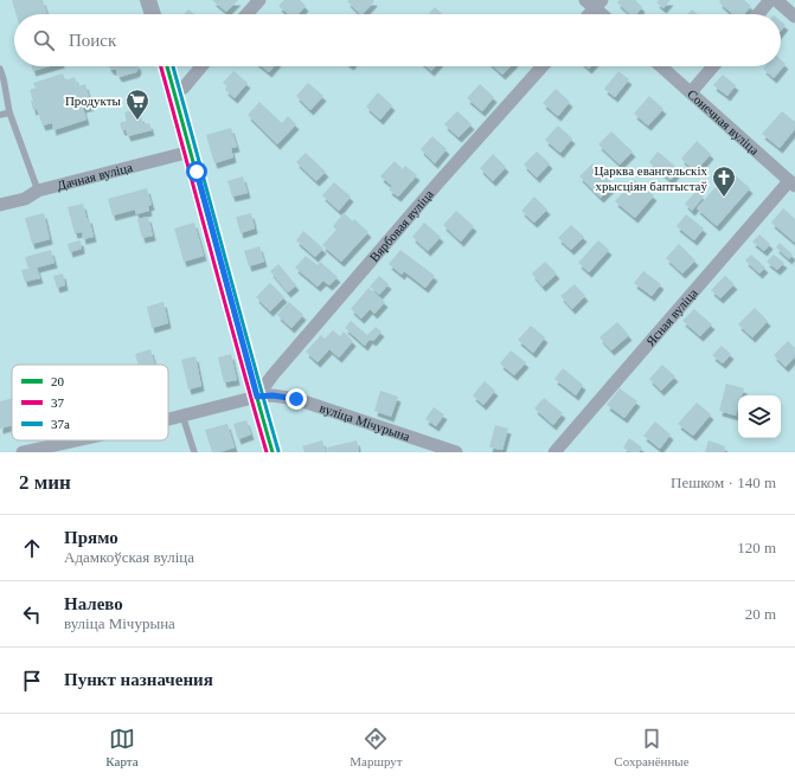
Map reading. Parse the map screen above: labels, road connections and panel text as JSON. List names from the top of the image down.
{
  "streets": {
    "street": [
      "Сонечная вуліца",
      "Дачная вуліца",
      "Вярбовая вуліца",
      "Ясная вуліца",
      "вуліца Мічурына"
    ]
  },
  "crossings": [
    ["Сонечная вуліца", "Ясная вуліца"],
    ["Вярбовая вуліца", "вуліца Мічурына"]
  ],
  "places": {
    "supermarket": ["Продукты"],
    "church": ["Царква евангельскіх хрысціян баптыстаў"]
  },
  "lines": ["transit line 20", "transit line 37", "transit line 37а"],
  "legend": ["20", "37", "37а"],
  "page": {
    "search": "Поиск",
    "heading": ["2 мин", "Пешком · 140 m"],
    "list": [
      ["Прямо", "Адамкоўская вуліца", "120 m"],
      ["Налево", "вуліца Мічурына", "20 m"],
      "Пункт назначения"
    ],
    "nav": ["Карта", "Маршрут", "Сохранённые"]
  }
}
